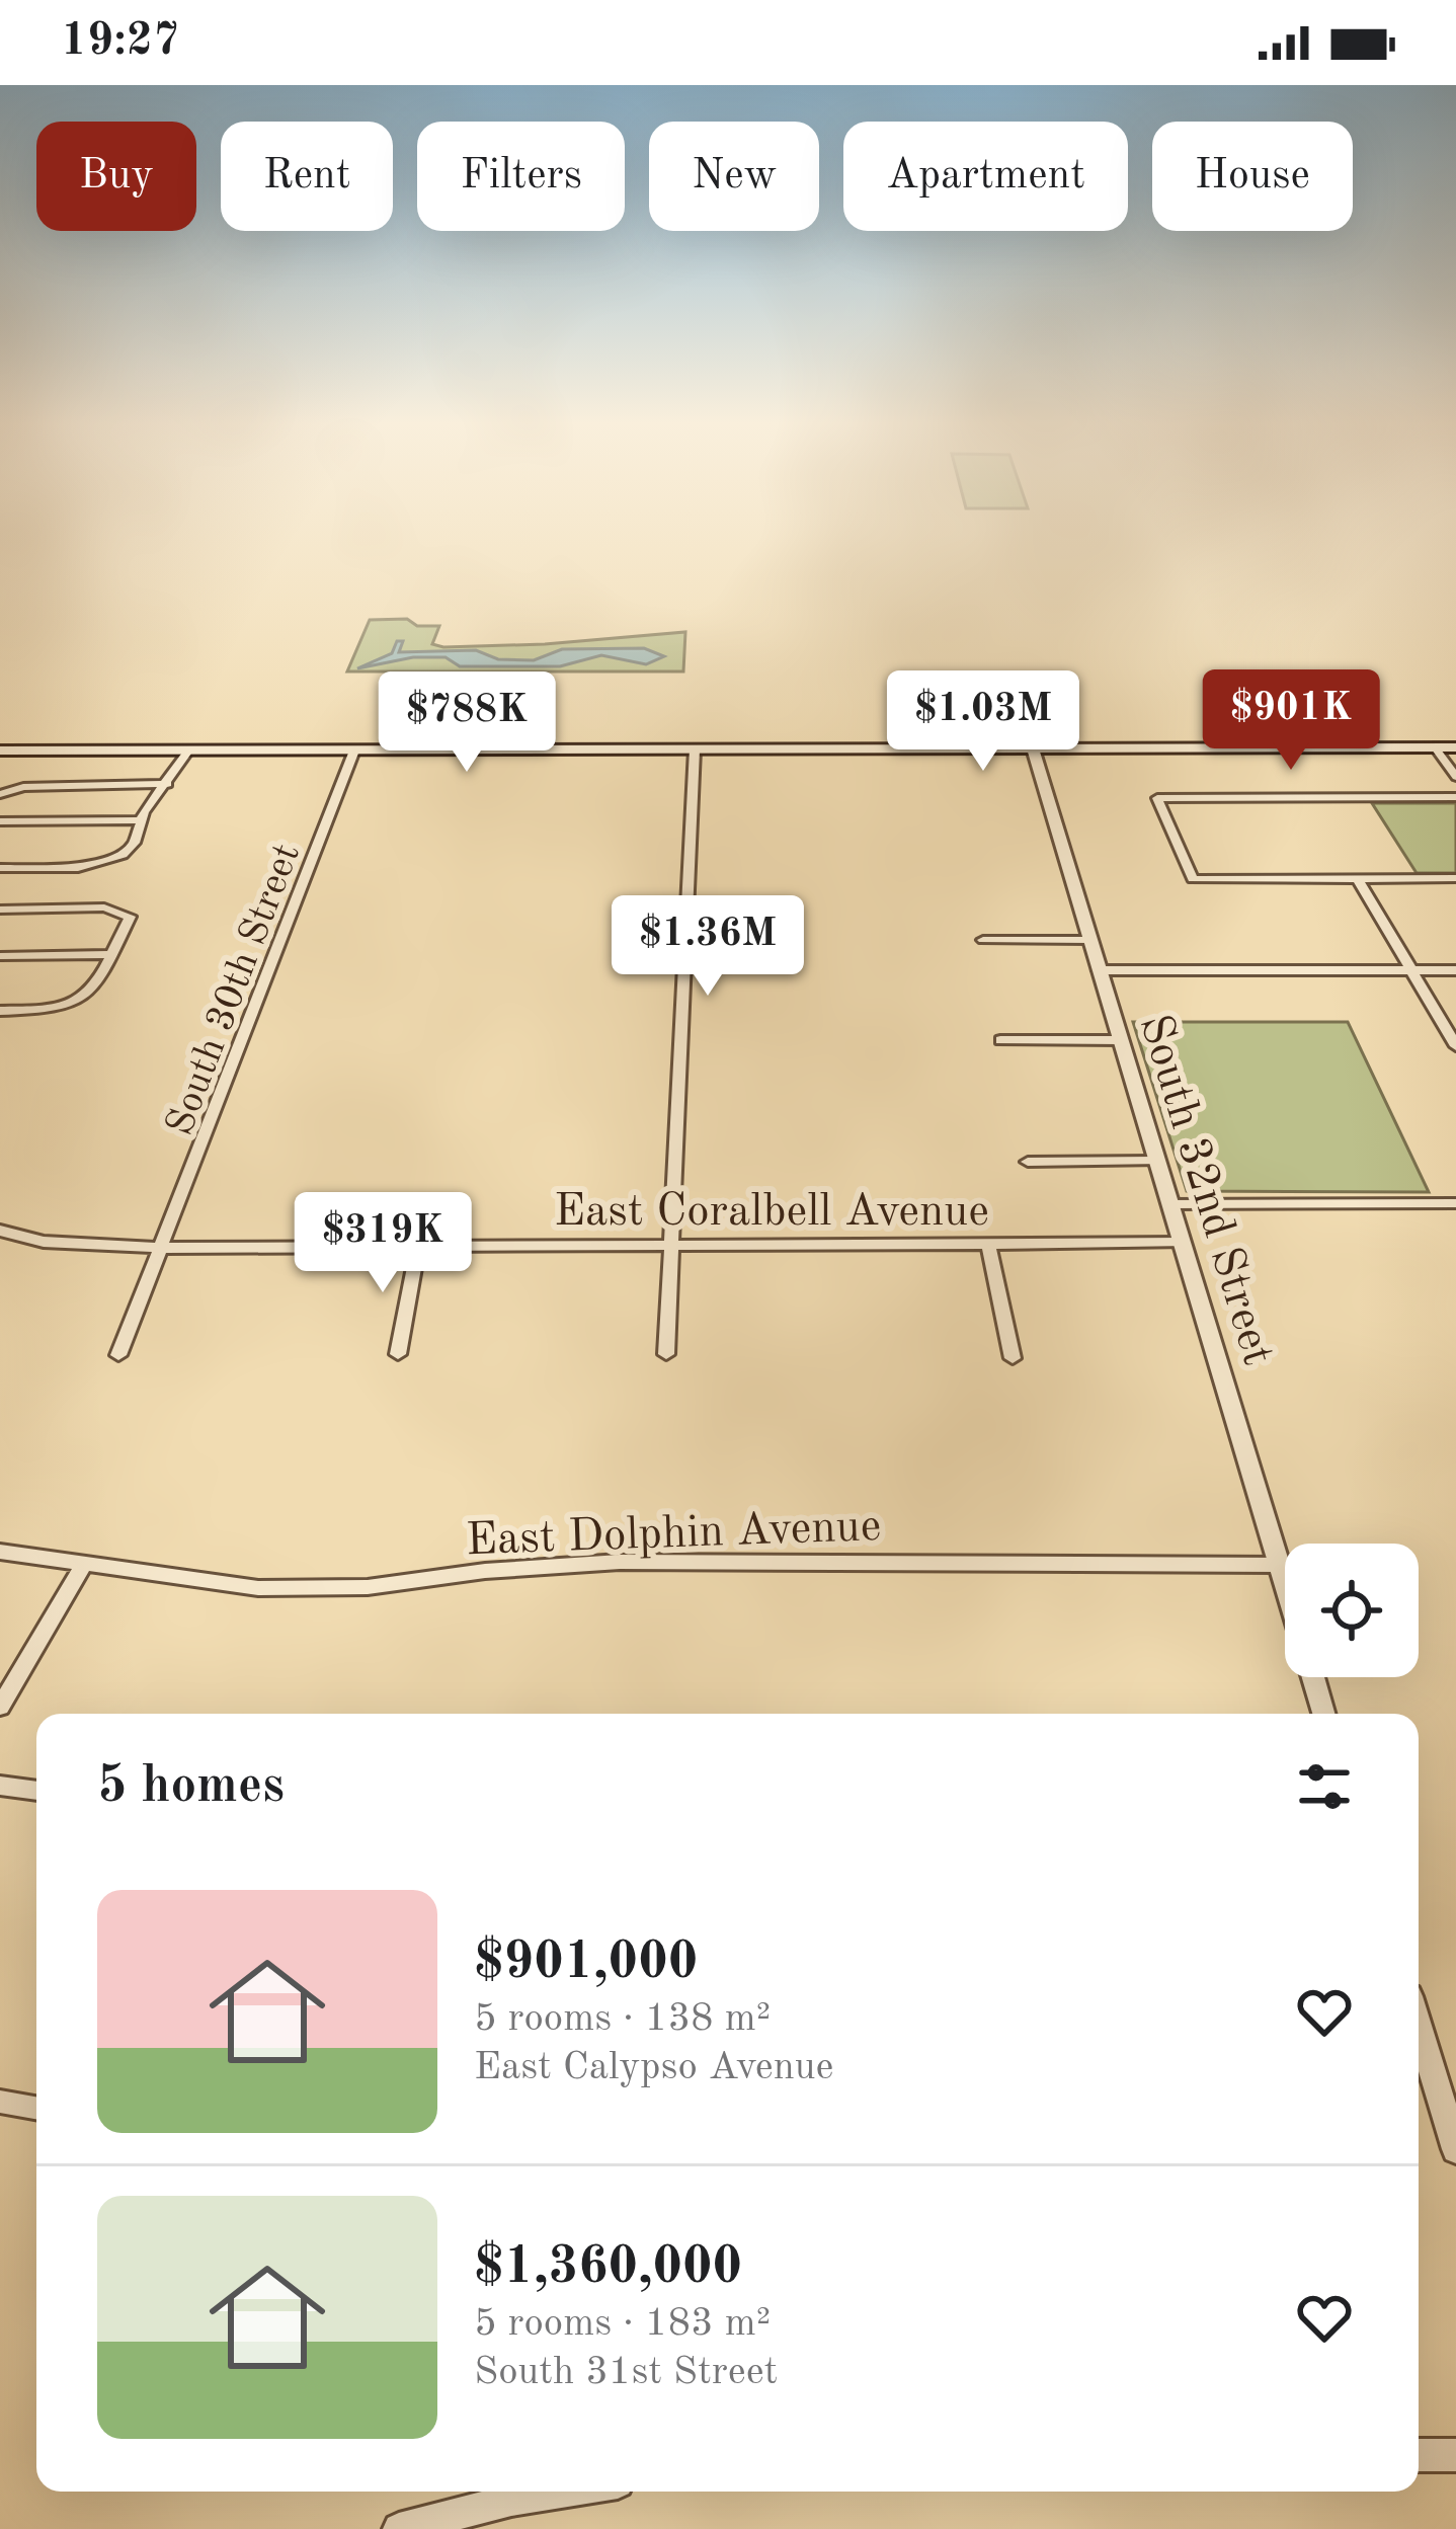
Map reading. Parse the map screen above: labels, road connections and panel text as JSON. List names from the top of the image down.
{
  "streets": {
    "street": [
      "South 30th Street",
      "South 32nd Street",
      "East Coralbell Avenue",
      "East Dolphin Avenue"
    ]
  },
  "crossings": [
    ["South 30th Street", "East Coralbell Avenue"],
    ["South 32nd Street", "East Coralbell Avenue"],
    ["South 32nd Street", "East Dolphin Avenue"]
  ],
  "page": {
    "status": "19:27",
    "chip": [
      "Buy",
      "Rent",
      "Filters",
      "New",
      "Apartment",
      "House"
    ],
    "price": [
      "$901K",
      "$1.03M",
      "$788K",
      "$1.36M",
      "$319K"
    ],
    "heading": "5 homes",
    "list": [
      {
        "name": "$901,000",
        "note": "5 rooms · 138 m² · East Calypso Avenue"
      },
      {
        "name": "$1,360,000",
        "note": "5 rooms · 183 m² · South 31st Street"
      }
    ]
  }
}
